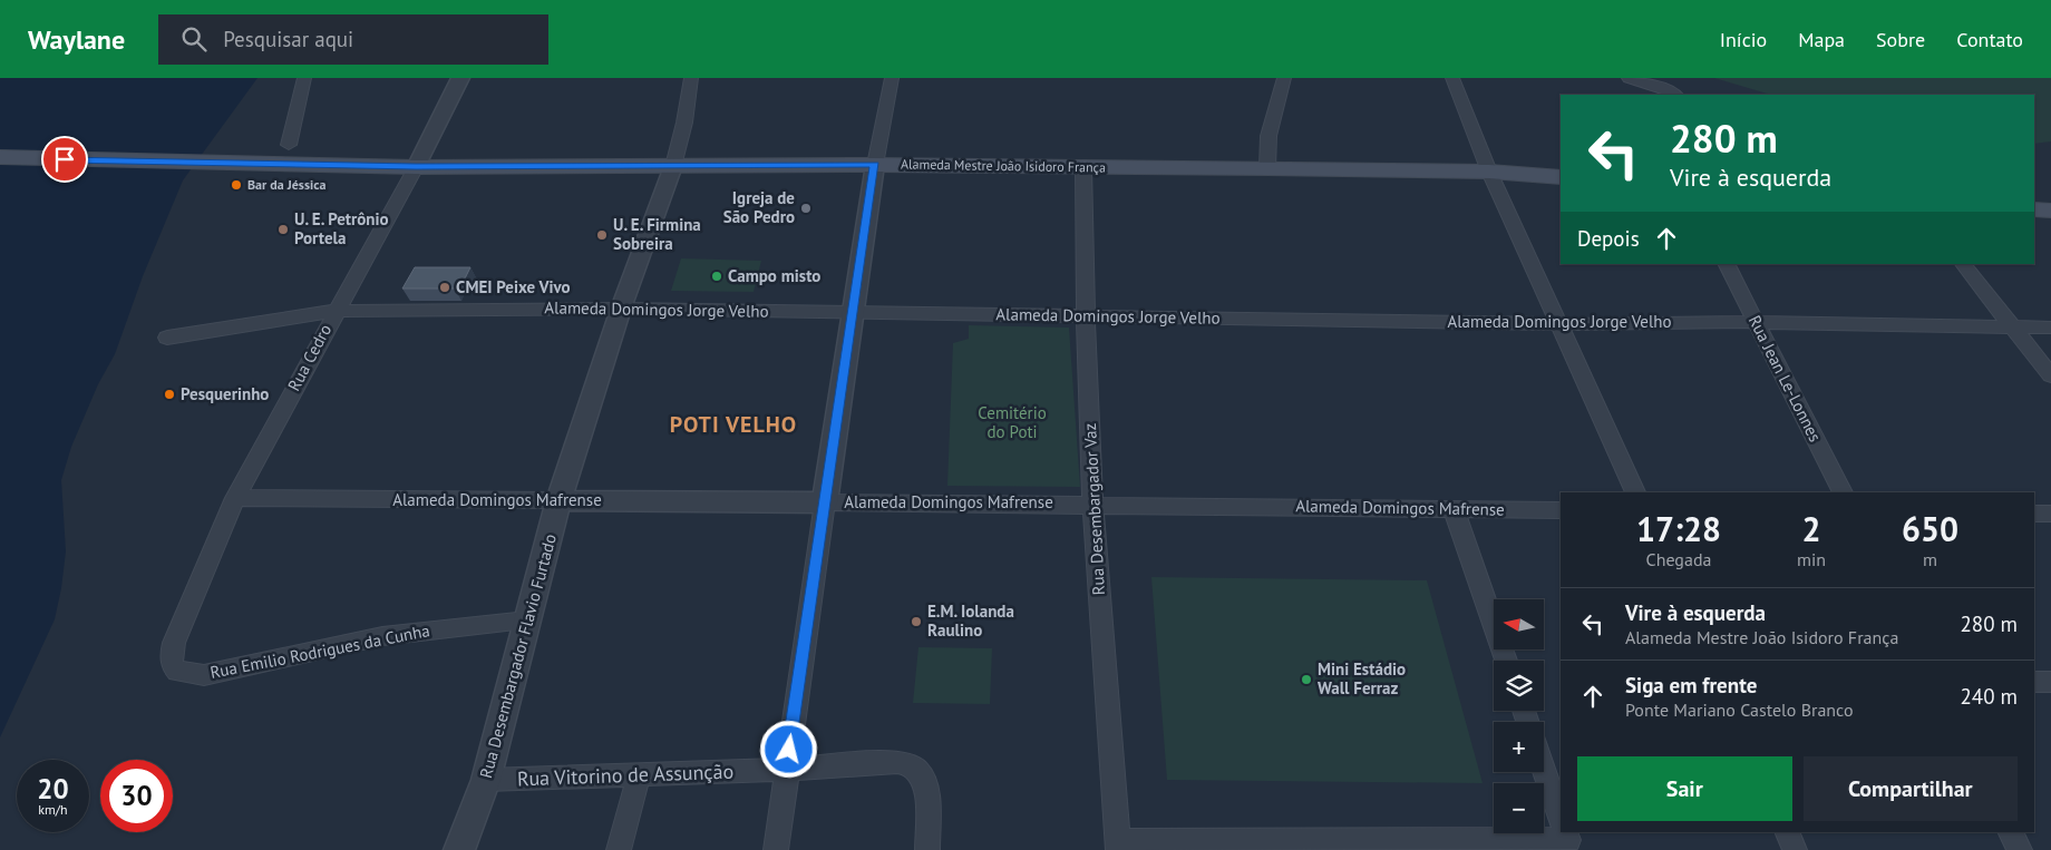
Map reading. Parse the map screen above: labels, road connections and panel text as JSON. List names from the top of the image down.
{
  "streets": {
    "main road": ["Alameda Mestre João Isidoro França"],
    "street": [
      "Alameda Domingos Jorge Velho",
      "Rua Cedro",
      "Rua Jean Le-Lonnes",
      "Alameda Domingos Mafrense",
      "Rua Desembargador Vaz",
      "Rua Emilio Rodrigues da Cunha",
      "Rua Desembargador Flavio Furtado",
      "Rua Vitorino de Assunção"
    ]
  },
  "crossings": [
    ["Alameda Mestre João Isidoro França", "Rua Cedro"],
    ["Alameda Mestre João Isidoro França", "Rua Desembargador Vaz"],
    ["Alameda Mestre João Isidoro França", "Rua Desembargador Flavio Furtado"],
    ["Alameda Domingos Jorge Velho", "Rua Cedro"],
    ["Alameda Domingos Jorge Velho", "Rua Jean Le-Lonnes"],
    ["Alameda Domingos Jorge Velho", "Rua Desembargador Vaz"],
    ["Alameda Domingos Jorge Velho", "Rua Desembargador Flavio Furtado"],
    ["Rua Cedro", "Alameda Domingos Mafrense"],
    ["Rua Cedro", "Rua Emilio Rodrigues da Cunha"],
    ["Alameda Domingos Mafrense", "Rua Desembargador Vaz"],
    ["Alameda Domingos Mafrense", "Rua Desembargador Flavio Furtado"],
    ["Rua Emilio Rodrigues da Cunha", "Rua Desembargador Flavio Furtado"],
    ["Rua Desembargador Flavio Furtado", "Rua Vitorino de Assunção"]
  ],
  "districts": ["POTI VELHO"],
  "parks": ["Cemitério do Poti"],
  "places": [
    "Bar da Jéssica",
    "Igreja de São Pedro",
    "U. E. Petrônio Portela",
    "U. E. Firmina Sobreira",
    "Campo misto",
    "CMEI Peixe Vivo",
    "Pesquerinho",
    "E.M. Iolanda Raulino",
    "Mini Estádio Wall Ferraz"
  ],
  "north": "left",
  "page": {
    "header": "Waylane",
    "search": "Pesquisar aqui",
    "nav": [
      "Início",
      "Mapa",
      "Sobre",
      "Contato"
    ],
    "turn": ["280 m", "Vire à esquerda"],
    "then": "Depois",
    "eta": [
      "17:28",
      "Chegada",
      "2",
      "min",
      "650",
      "m"
    ],
    "list": [
      {
        "name": "Vire à esquerda",
        "note": "Alameda Mestre João Isidoro França",
        "value": "280 m"
      },
      {
        "name": "Siga em frente",
        "note": "Ponte Mariano Castelo Branco",
        "value": "240 m"
      }
    ],
    "map_buttons": ["+", "−"],
    "buttons": ["Sair", "Compartilhar"],
    "speed": "20 km/h",
    "limit": "30"
  }
}
